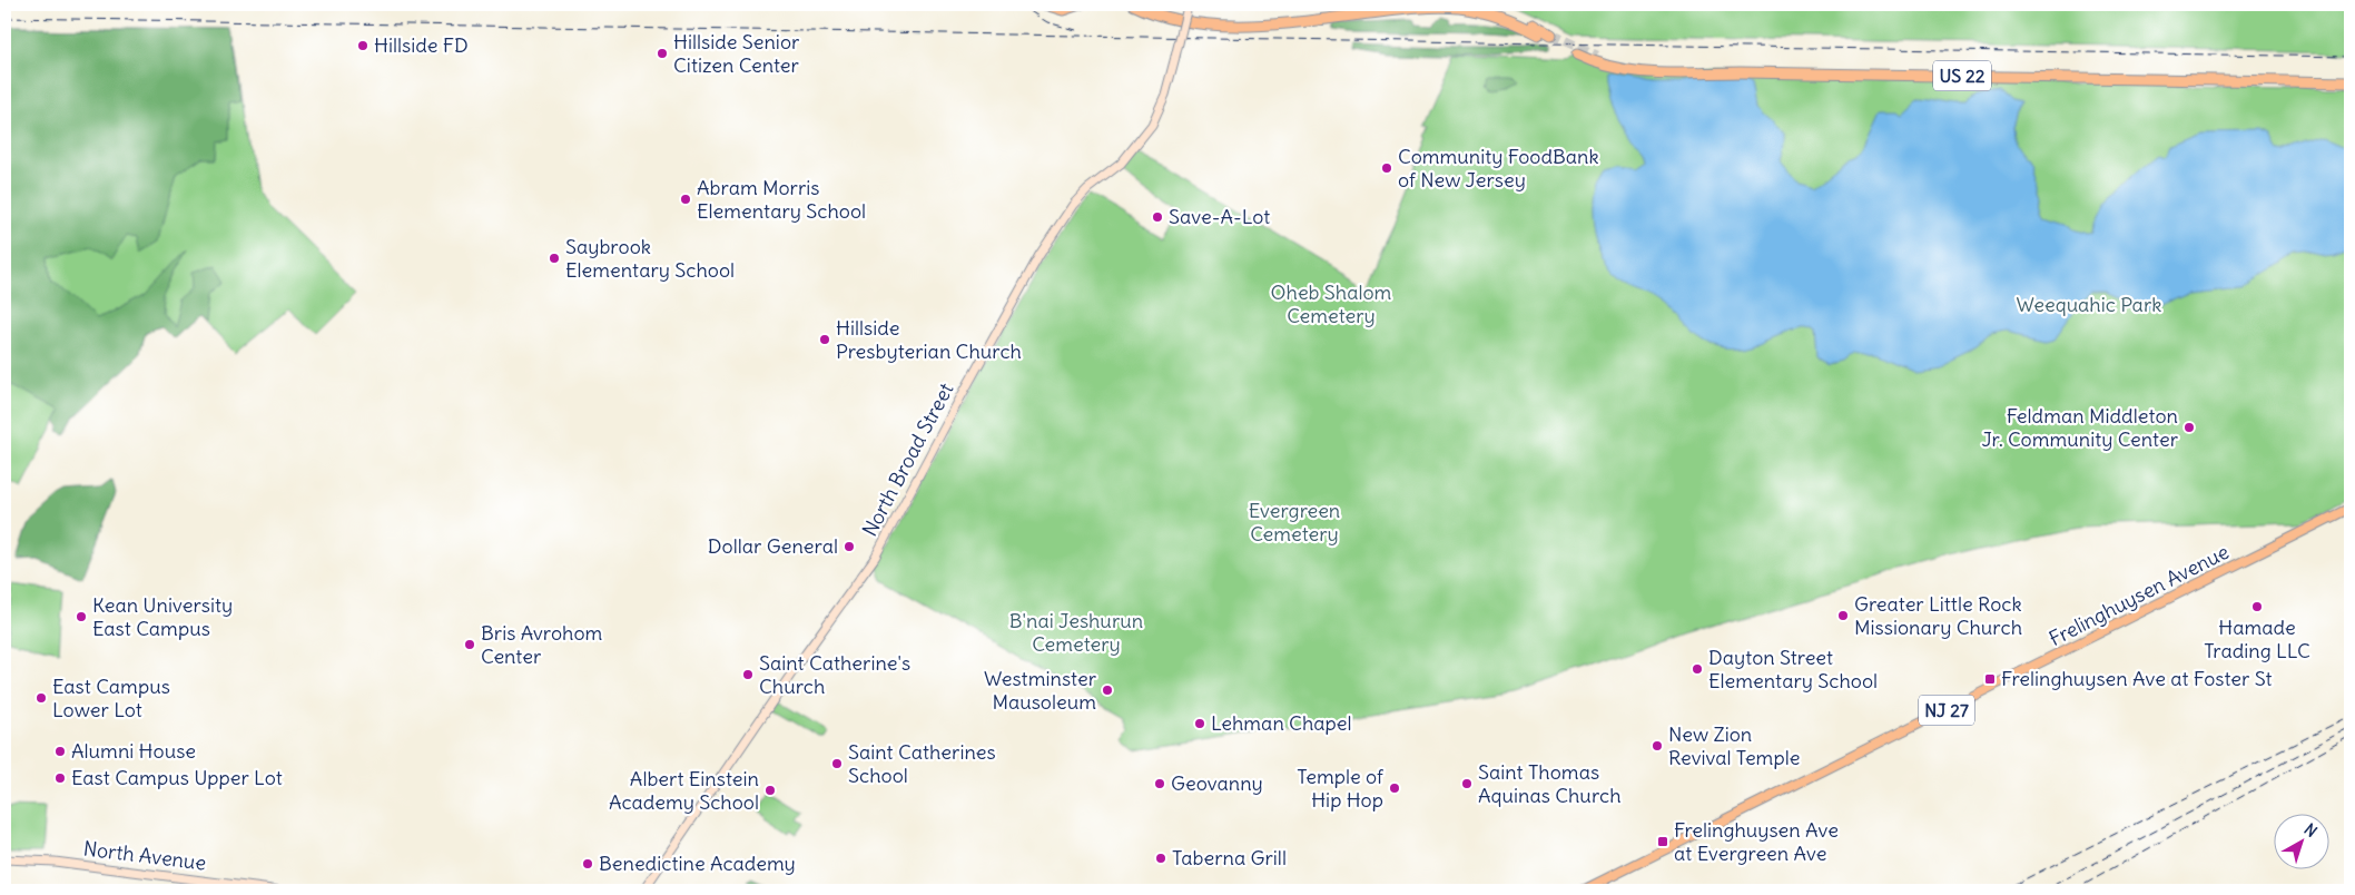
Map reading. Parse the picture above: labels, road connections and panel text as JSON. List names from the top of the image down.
{
  "streets": {
    "highway": ["US 22"],
    "main road": [
      "North Broad Street",
      "Frelinghuysen Avenue",
      "NJ 27",
      "North Avenue"
    ]
  },
  "parks": [
    "Oheb Shalom Cemetery",
    "Weequahic Park",
    "Evergreen Cemetery",
    "B'nai Jeshurun Cemetery"
  ],
  "places": {
    "other": [
      "Hillside FD",
      "Hillside Senior Citizen Center",
      "Community FoodBank of New Jersey",
      "Abram Morris Elementary School",
      "Save-A-Lot",
      "Saybrook Elementary School",
      "Hillside Presbyterian Church",
      "Feldman Middleton Jr. Community Center",
      "Dollar General",
      "Hamade Trading LLC",
      "Greater Little Rock Missionary Church",
      "Kean University East Campus",
      "Bris Avrohom Center",
      "Dayton Street Elementary School",
      "Saint Catherine's Church",
      "Westminster Mausoleum",
      "East Campus Lower Lot",
      "Lehman Chapel",
      "New Zion Revival Temple",
      "Alumni House",
      "Saint Catherines School",
      "East Campus Upper Lot",
      "Geovanny",
      "Saint Thomas Aquinas Church",
      "Temple of Hip Hop",
      "Albert Einstein Academy School",
      "Taberna Grill",
      "Benedictine Academy"
    ],
    "transit": ["Frelinghuysen Ave at Foster St", "Frelinghuysen Ave at Evergreen Ave"]
  },
  "north": "top right"
}
